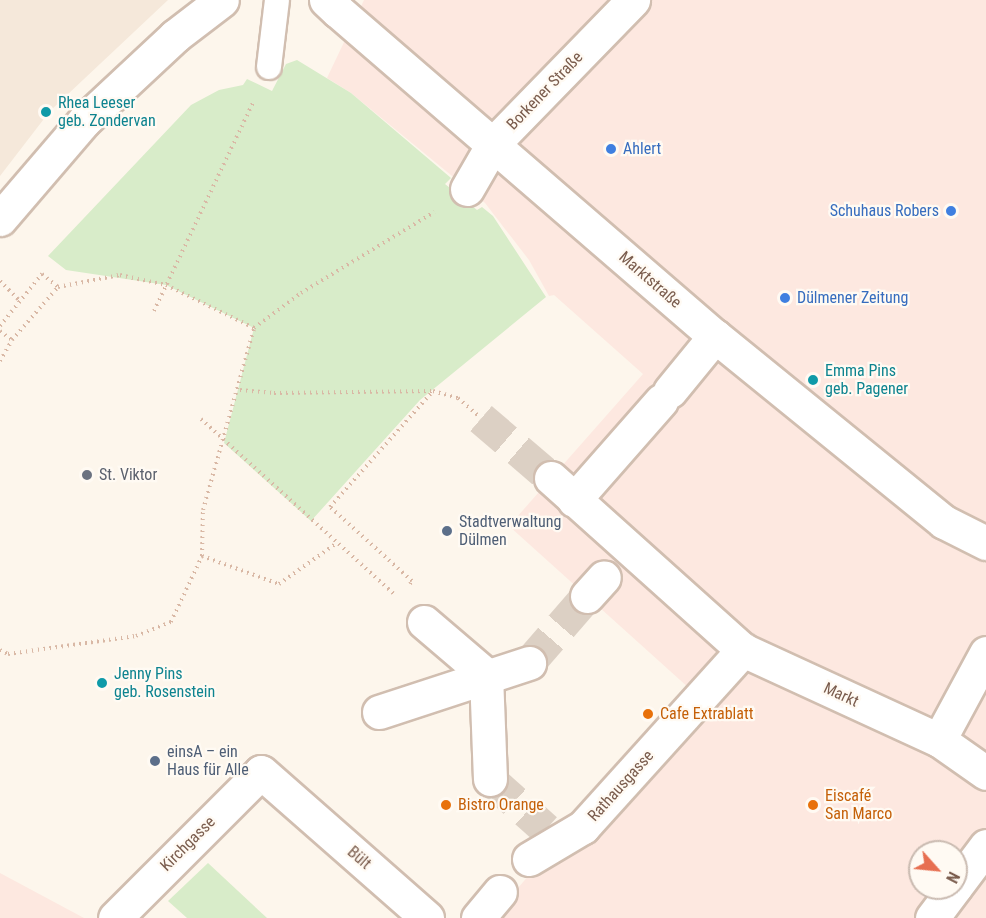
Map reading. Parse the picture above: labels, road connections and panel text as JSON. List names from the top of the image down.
{
  "streets": {
    "street": [
      "Borkener Straße",
      "Marktstraße",
      "Markt",
      "Rathausgasse",
      "Kirchgasse",
      "Bült"
    ]
  },
  "crossings": [
    ["Borkener Straße", "Marktstraße"],
    ["Marktstraße", "Markt"],
    ["Markt", "Rathausgasse"],
    ["Kirchgasse", "Bült"]
  ],
  "places": [
    "Rhea Leeser geb. Zondervan",
    "Ahlert",
    "Schuhaus Robers",
    "Dülmener Zeitung",
    "Emma Pins geb. Pagener",
    "St. Viktor",
    "Stadtverwaltung Dülmen",
    "Jenny Pins geb. Rosenstein",
    "Cafe Extrablatt",
    "einsA – ein Haus für Alle",
    "Bistro Orange",
    "Eiscafé San Marco"
  ],
  "north": "bottom right"
}
